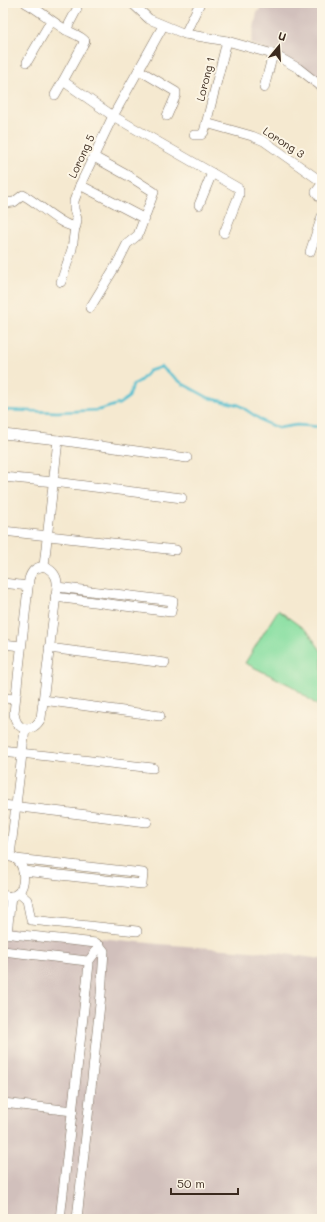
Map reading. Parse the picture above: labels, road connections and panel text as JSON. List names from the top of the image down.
{
  "streets": {
    "street": ["Lorong 1", "Lorong 3", "Lorong 5"]
  },
  "crossings": [
    ["Lorong 1", "Lorong 3"]
  ],
  "scale_bar": "50 m",
  "north": "top"
}
